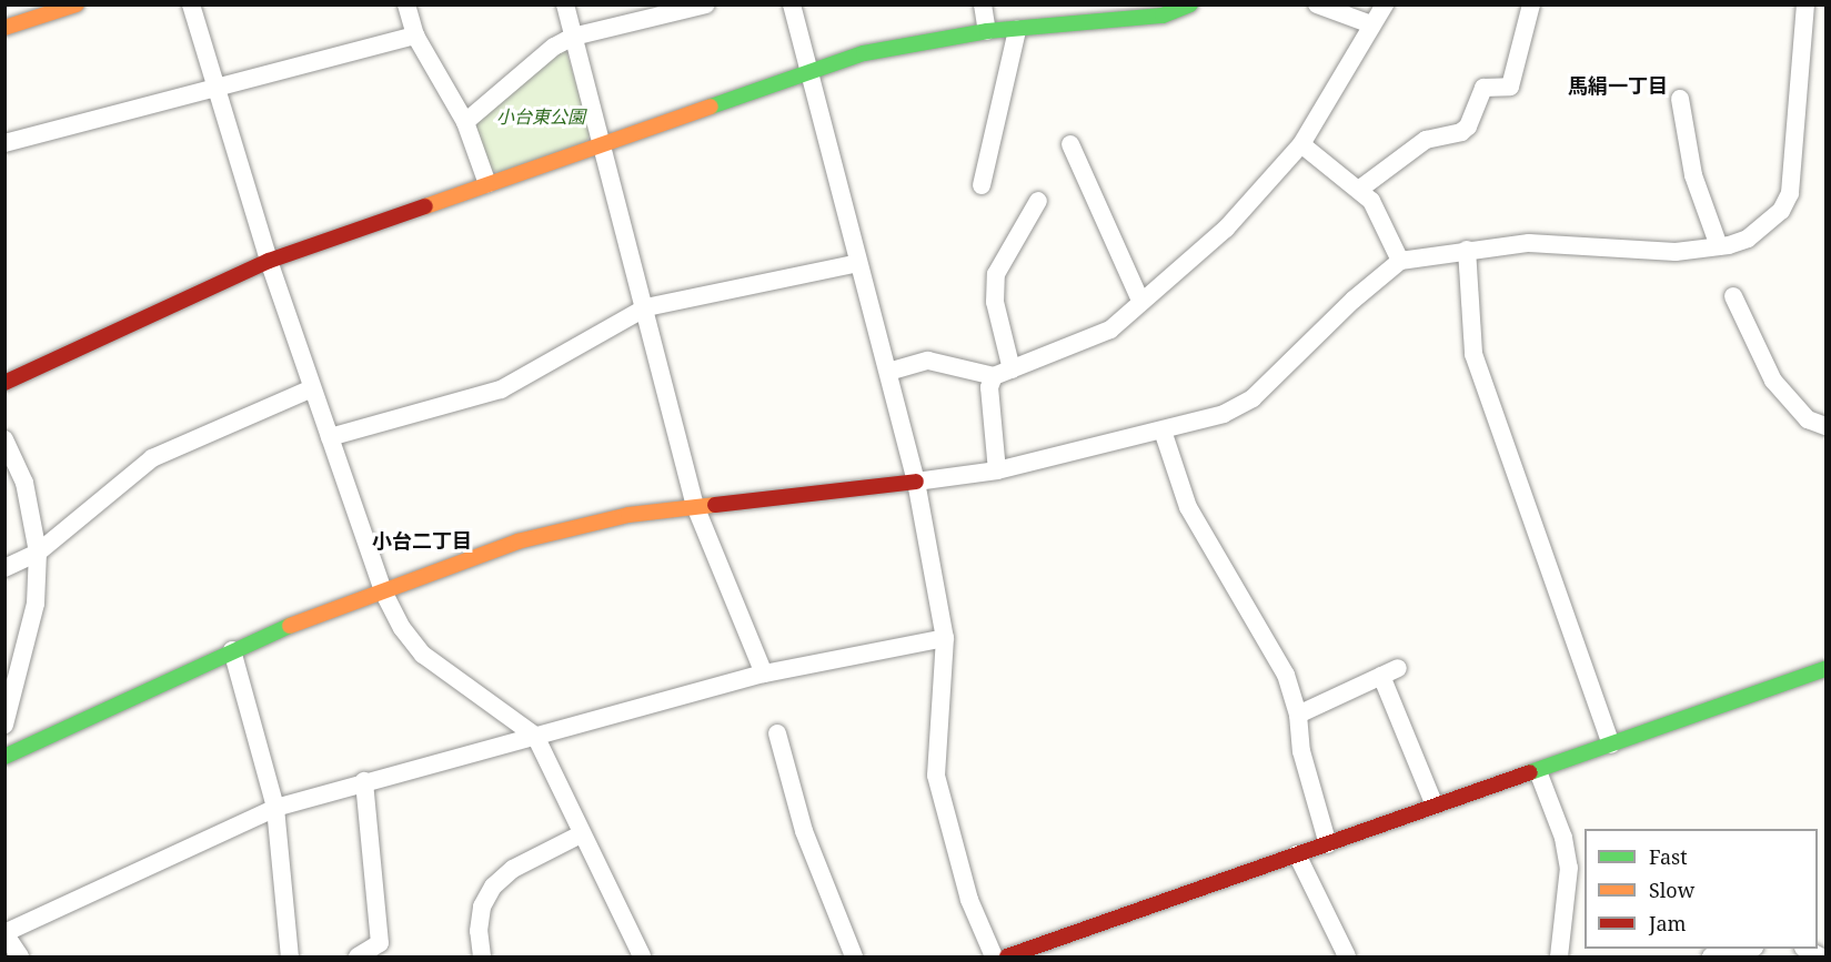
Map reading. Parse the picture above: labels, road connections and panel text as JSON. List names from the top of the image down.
{
  "districts": ["馬絹一丁目", "小台二丁目"],
  "parks": ["小台東公園"],
  "legend": ["Fast", "Slow", "Jam"]
}
